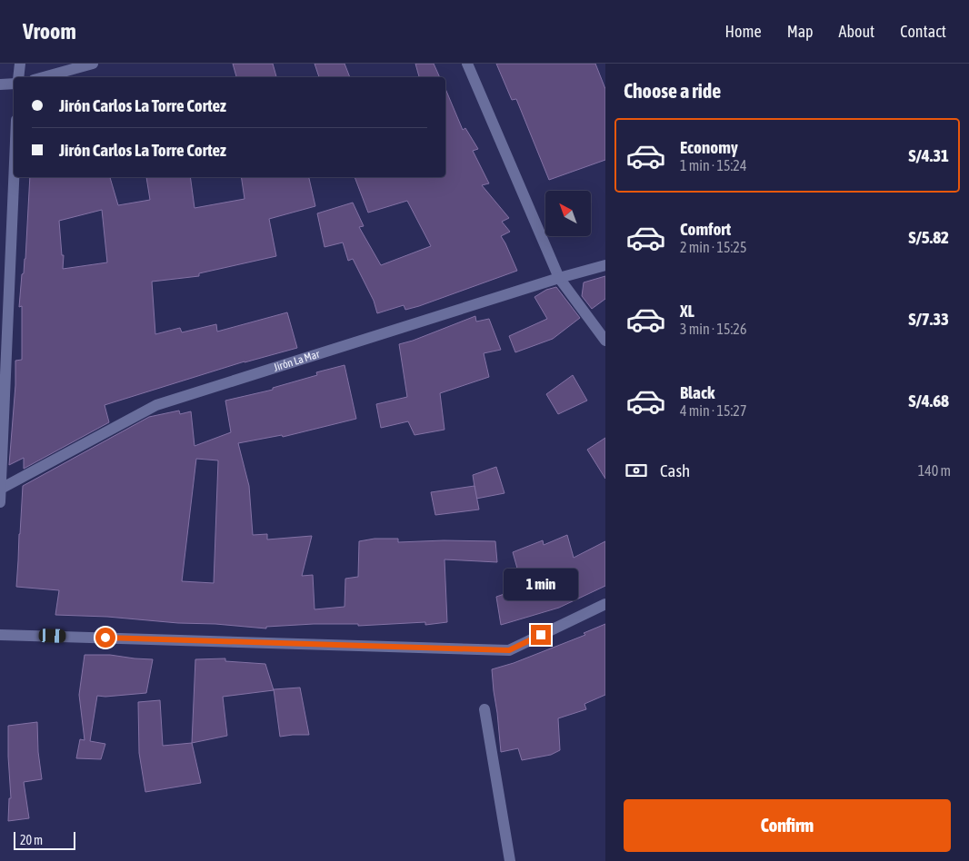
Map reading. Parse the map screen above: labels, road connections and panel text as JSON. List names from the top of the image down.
{
  "streets": {
    "street": ["Jirón La Mar"]
  },
  "scale_bar": "20 m",
  "north": "top left",
  "page": {
    "header": "Vroom",
    "nav": [
      "Home",
      "Map",
      "About",
      "Contact"
    ],
    "heading": "Choose a ride",
    "banner": ["Jirón Carlos La Torre Cortez", "Jirón Carlos La Torre Cortez"],
    "list": [
      {
        "name": "Economy",
        "note": "1 min · 15:24",
        "value": "S/4.31"
      },
      {
        "name": "Comfort",
        "note": "2 min · 15:25",
        "value": "S/5.82"
      },
      {
        "name": "XL",
        "note": "3 min · 15:26",
        "value": "S/7.33"
      },
      {
        "name": "Black",
        "note": "4 min · 15:27",
        "value": "S/4.68"
      }
    ],
    "pay": ["Cash", "140 m"],
    "bubble": "1 min",
    "buttons": "Confirm",
    "scale": "20 m"
  }
}
